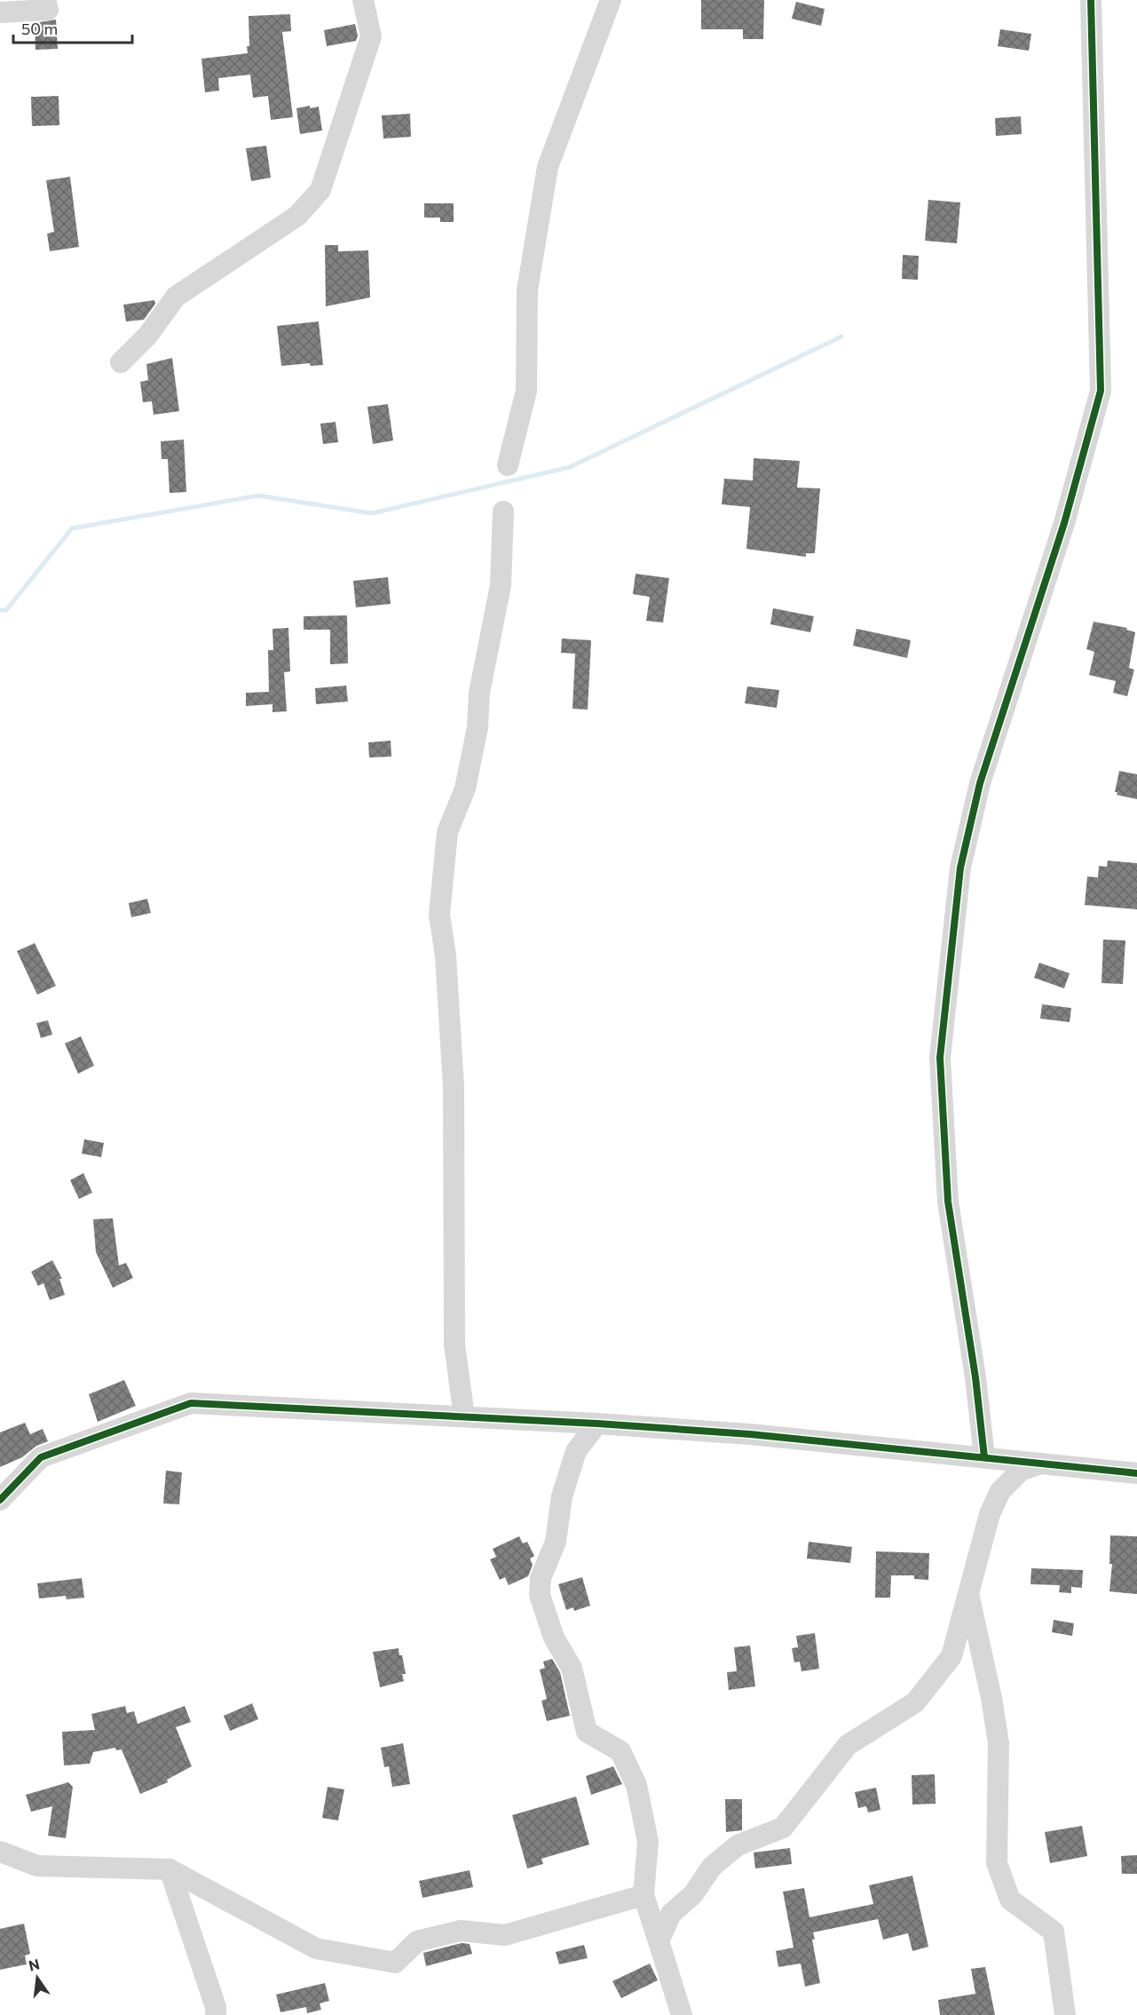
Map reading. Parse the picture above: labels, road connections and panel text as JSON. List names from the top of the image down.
{
  "scale_bar": "50 m",
  "north": "top"
}
